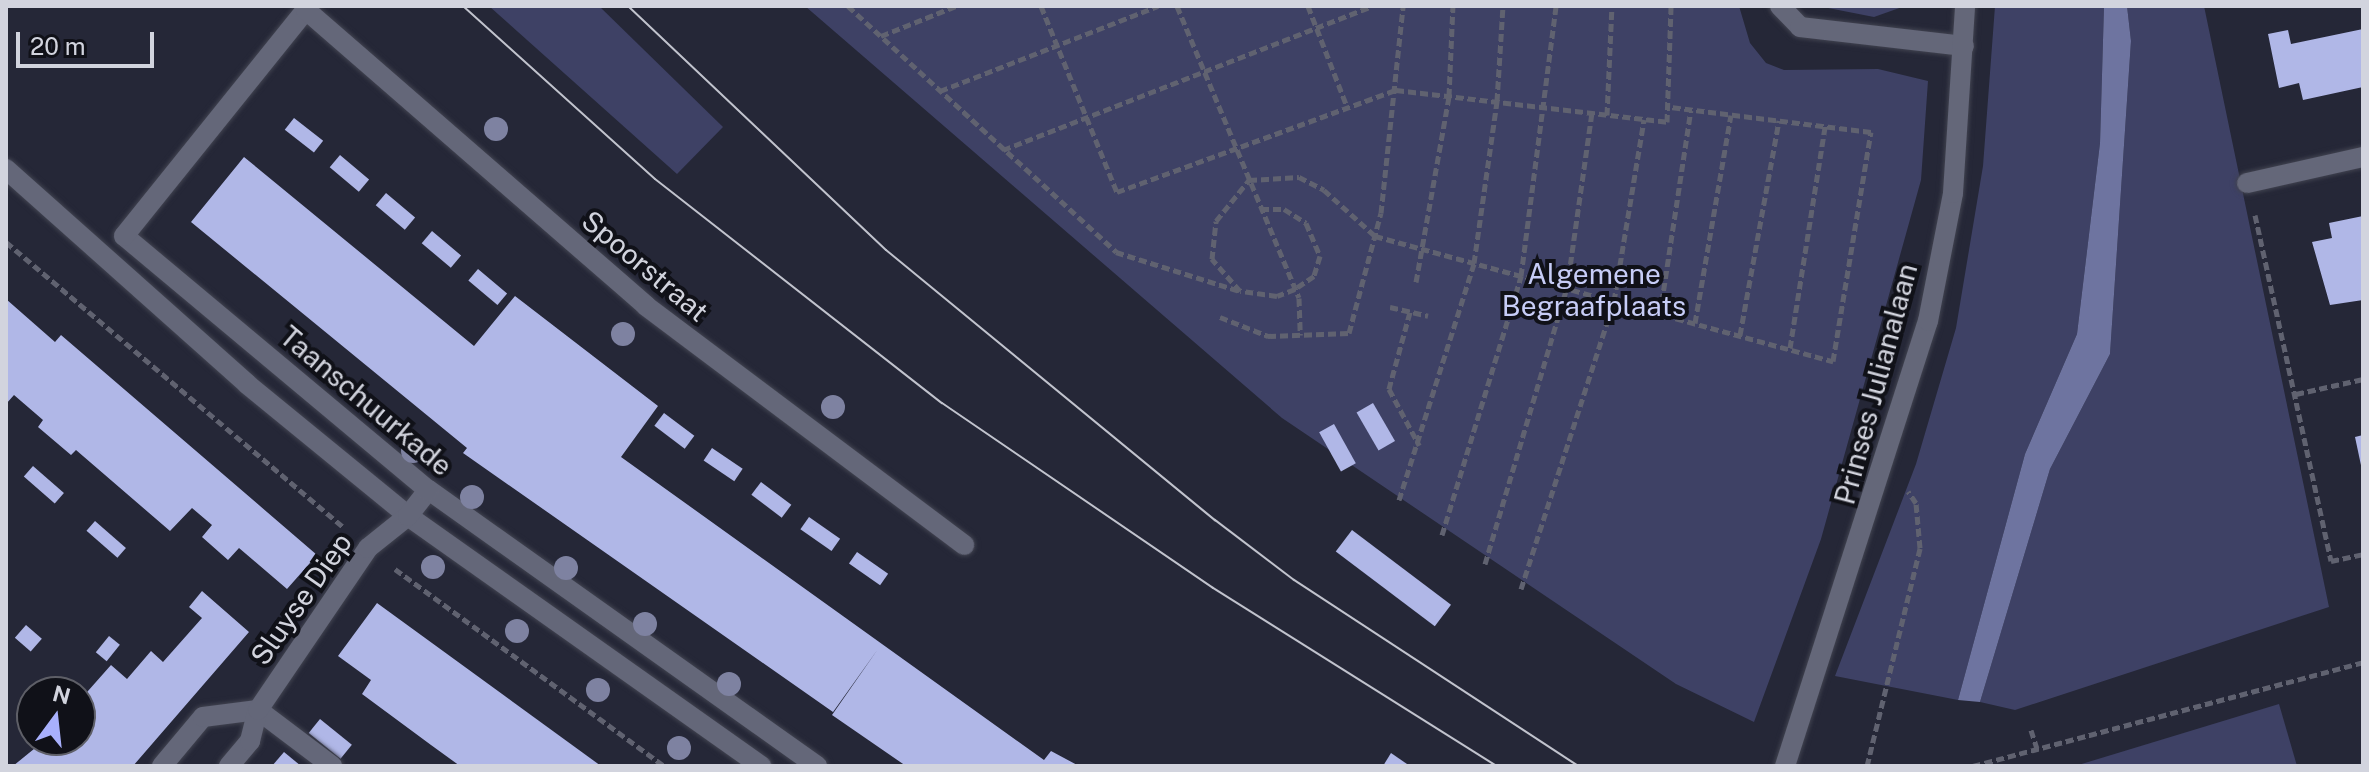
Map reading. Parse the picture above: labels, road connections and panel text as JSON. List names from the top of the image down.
{
  "streets": {
    "street": [
      "Spoorstraat",
      "Prinses Julianalaan",
      "Taanschuurkade",
      "Sluyse Diep"
    ]
  },
  "crossings": [
    ["Spoorstraat", "Taanschuurkade"],
    ["Taanschuurkade", "Sluyse Diep"]
  ],
  "parks": ["Algemene Begraafplaats"],
  "scale_bar": "20 m",
  "north": "top"
}
